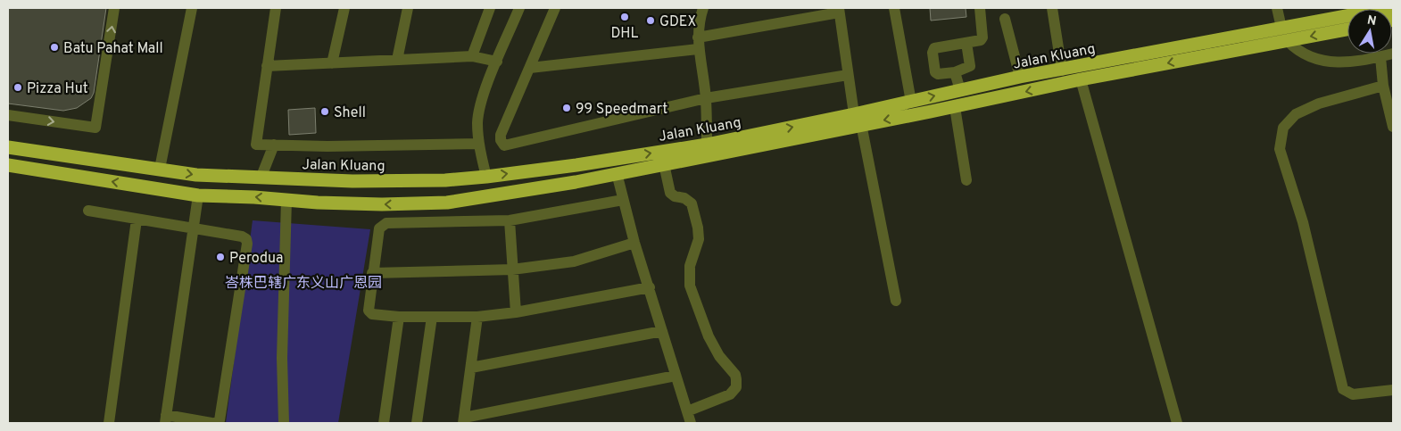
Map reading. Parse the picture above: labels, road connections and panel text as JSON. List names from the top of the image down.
{
  "streets": {
    "highway": ["Jalan Kluang"]
  },
  "parks": ["峇株巴辖广东义山广恩园"],
  "places": [
    "DHL",
    "GDEX",
    "Batu Pahat Mall",
    "Pizza Hut",
    "99 Speedmart",
    "Shell",
    "Perodua"
  ],
  "north": "top"
}
